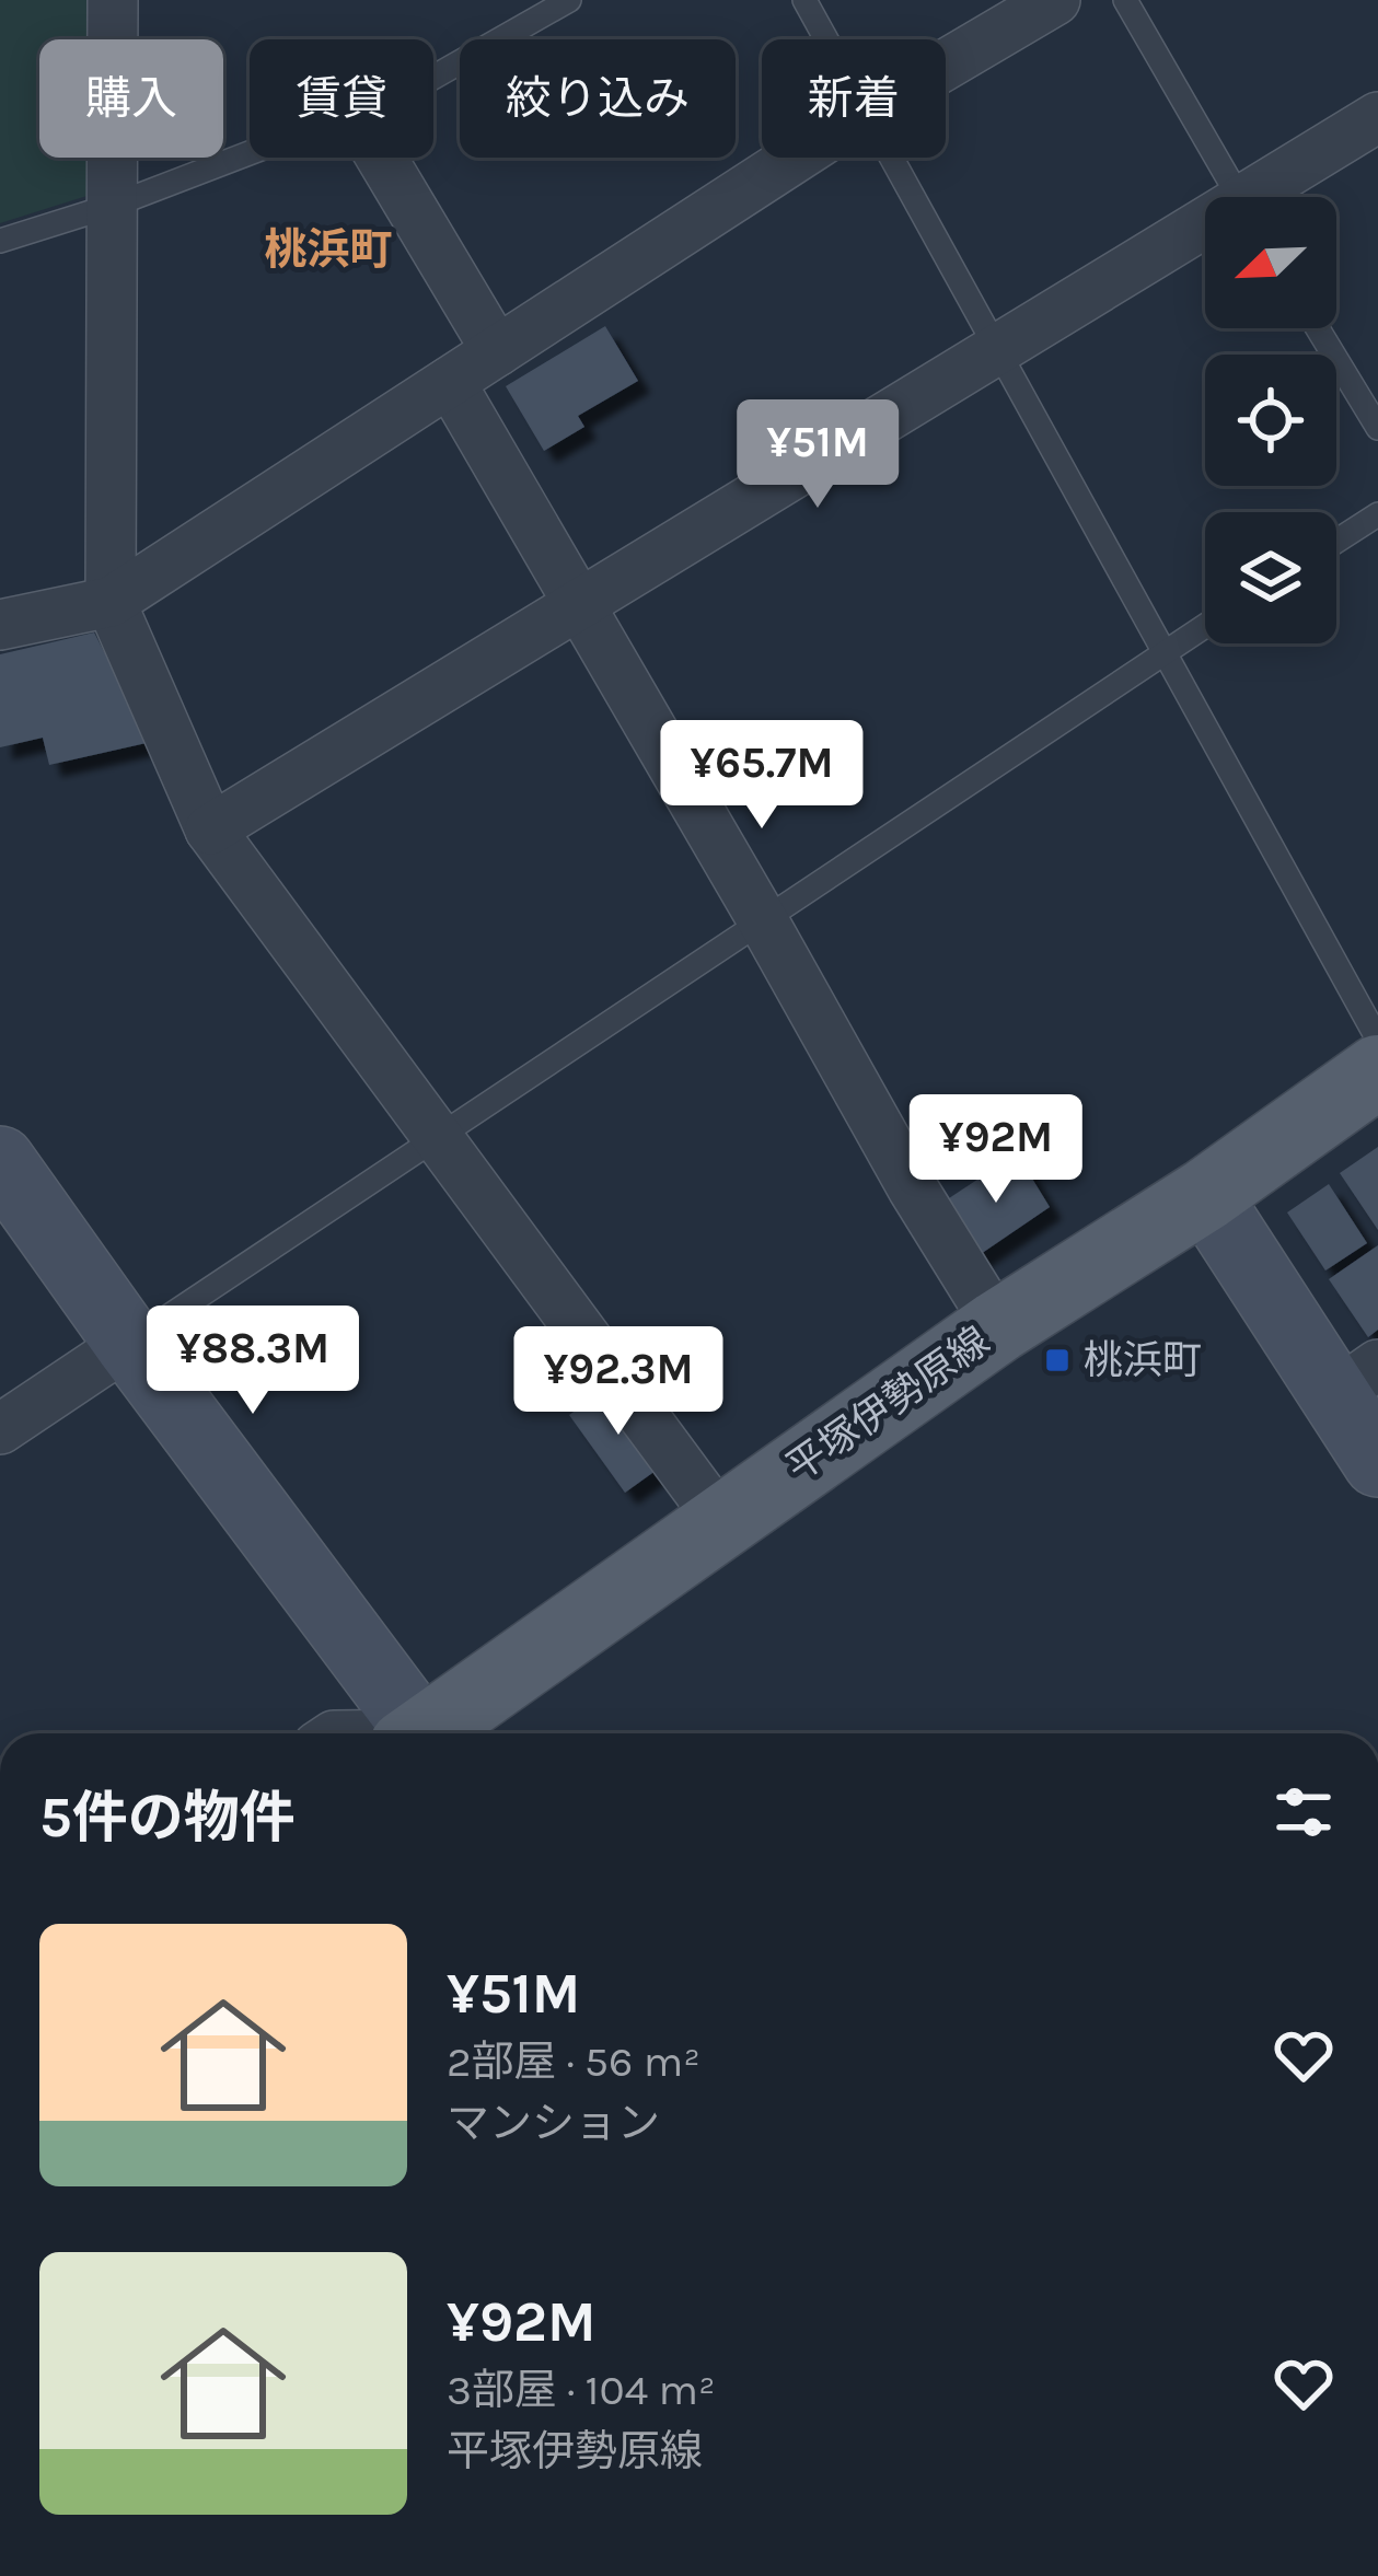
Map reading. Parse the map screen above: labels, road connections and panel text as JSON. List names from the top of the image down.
{
  "streets": {
    "main road": ["平塚伊勢原線"]
  },
  "districts": ["桃浜町"],
  "places": {
    "transit": ["桃浜町"]
  },
  "north": "bottom left",
  "page": {
    "chip": [
      "購入",
      "賃貸",
      "絞り込み",
      "新着"
    ],
    "price": [
      "¥51M",
      "¥65.7M",
      "¥92M",
      "¥88.3M",
      "¥92.3M"
    ],
    "heading": "5件の物件",
    "list": [
      {
        "name": "¥51M",
        "note": "2部屋 · 56 m² · マンション"
      },
      {
        "name": "¥92M",
        "note": "3部屋 · 104 m² · 平塚伊勢原線"
      }
    ]
  }
}
